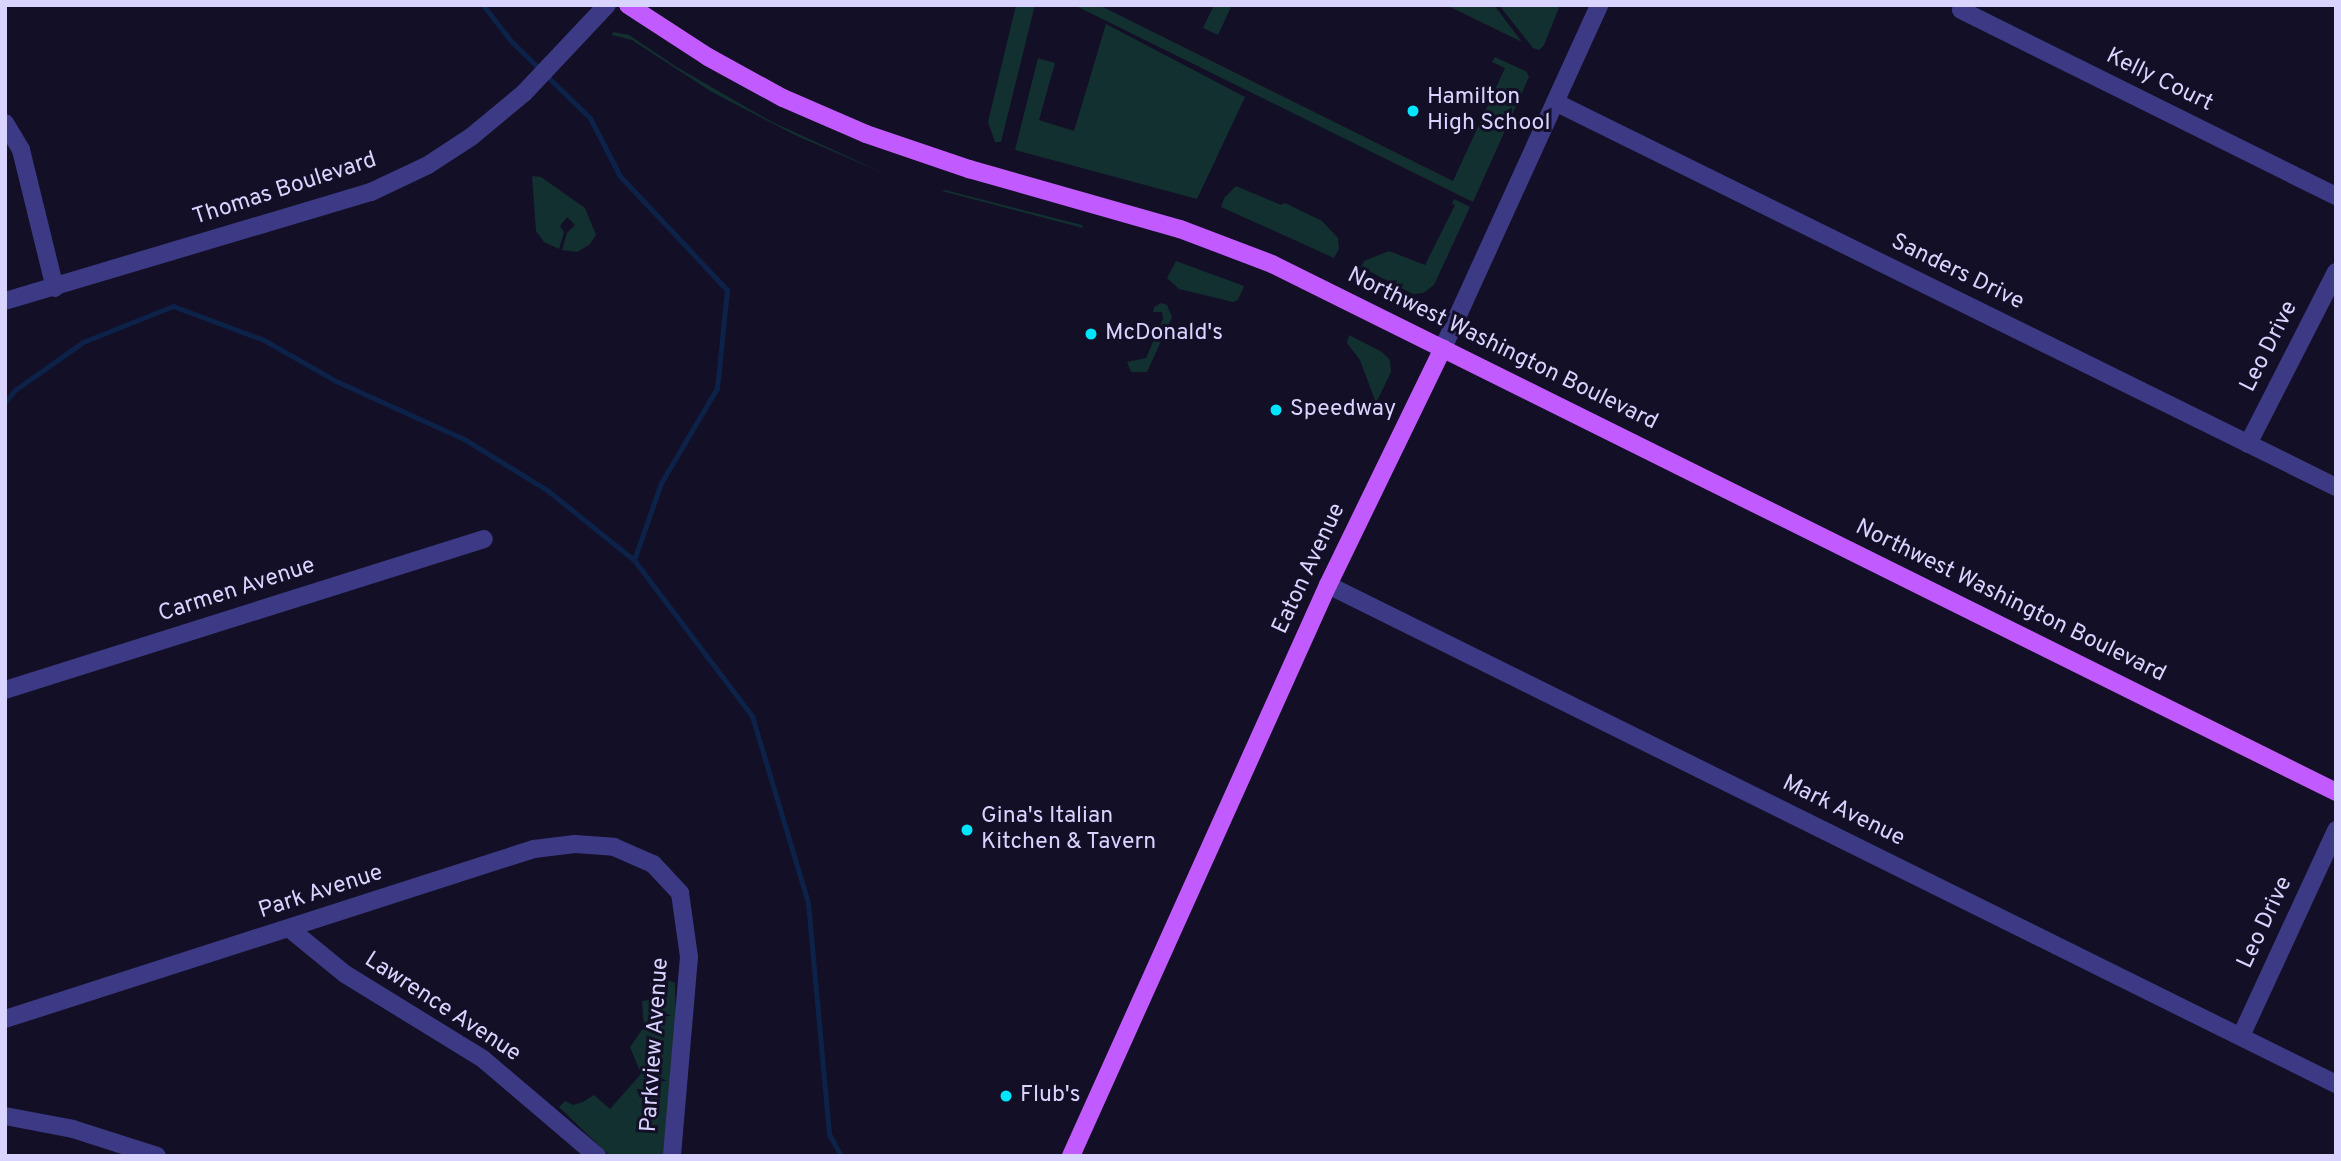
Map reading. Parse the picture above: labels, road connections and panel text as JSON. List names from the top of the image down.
{
  "streets": {
    "main road": ["Northwest Washington Boulevard", "Eaton Avenue"],
    "street": [
      "Kelly Court",
      "Thomas Boulevard",
      "Sanders Drive",
      "Leo Drive",
      "Carmen Avenue",
      "Mark Avenue",
      "Park Avenue",
      "Lawrence Avenue",
      "Parkview Avenue"
    ]
  },
  "crossings": [
    ["Sanders Drive", "Leo Drive"],
    ["Sanders Drive", "Eaton Avenue"],
    ["Leo Drive", "Mark Avenue"],
    ["Northwest Washington Boulevard", "Eaton Avenue"],
    ["Eaton Avenue", "Mark Avenue"],
    ["Park Avenue", "Lawrence Avenue"],
    ["Park Avenue", "Parkview Avenue"]
  ],
  "places": [
    "Hamilton High School",
    "McDonald's",
    "Speedway",
    "Gina's Italian Kitchen & Tavern",
    "Flub's"
  ]
}
